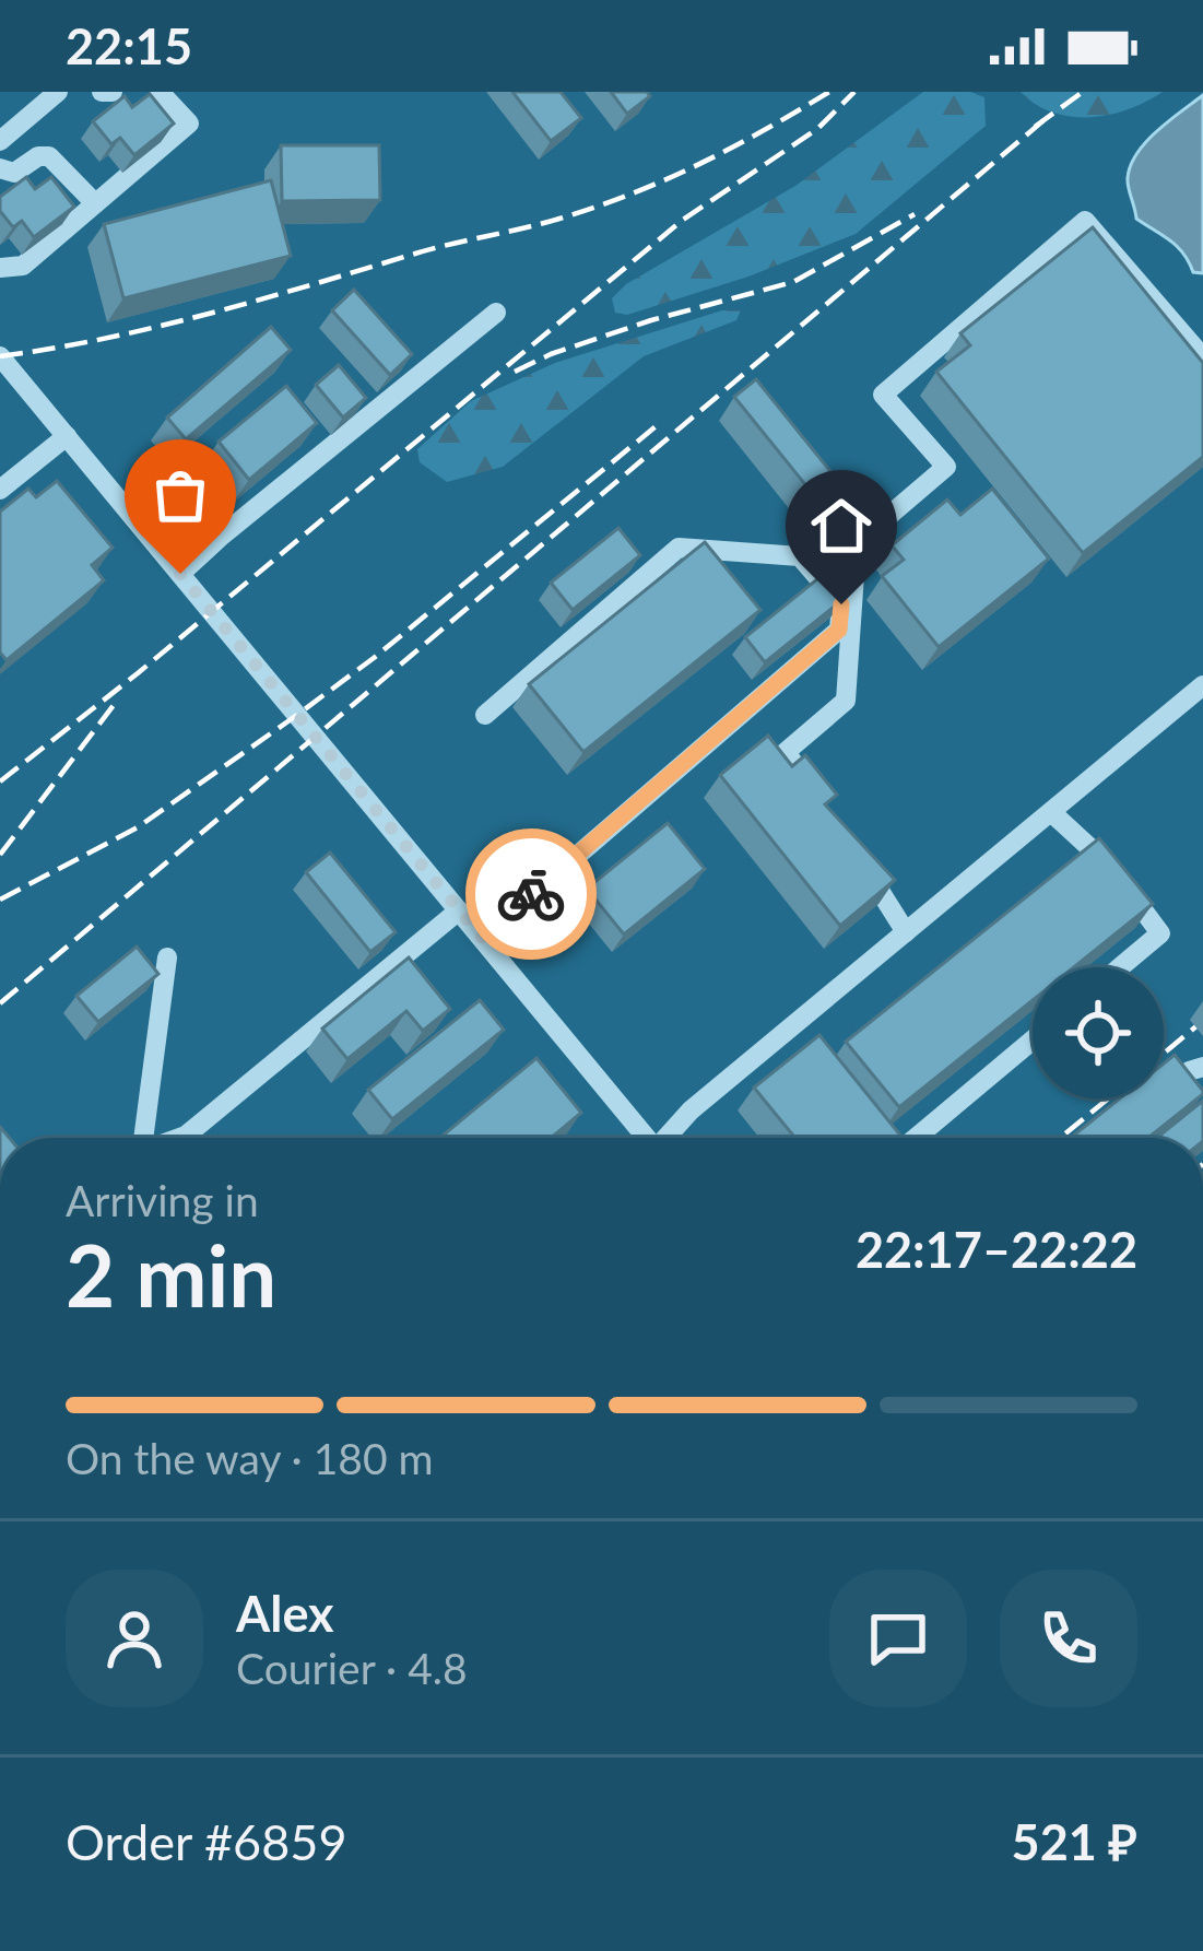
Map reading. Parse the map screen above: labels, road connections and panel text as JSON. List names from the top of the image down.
{
  "page": {
    "status": "22:15",
    "heading": ["2 min", "Arriving in", "22:17–22:22"],
    "panel": [
      "Alex",
      "Courier · 4.8",
      "Order #6859",
      "521 ₽"
    ],
    "bar": "On the way · 180 m"
  }
}
